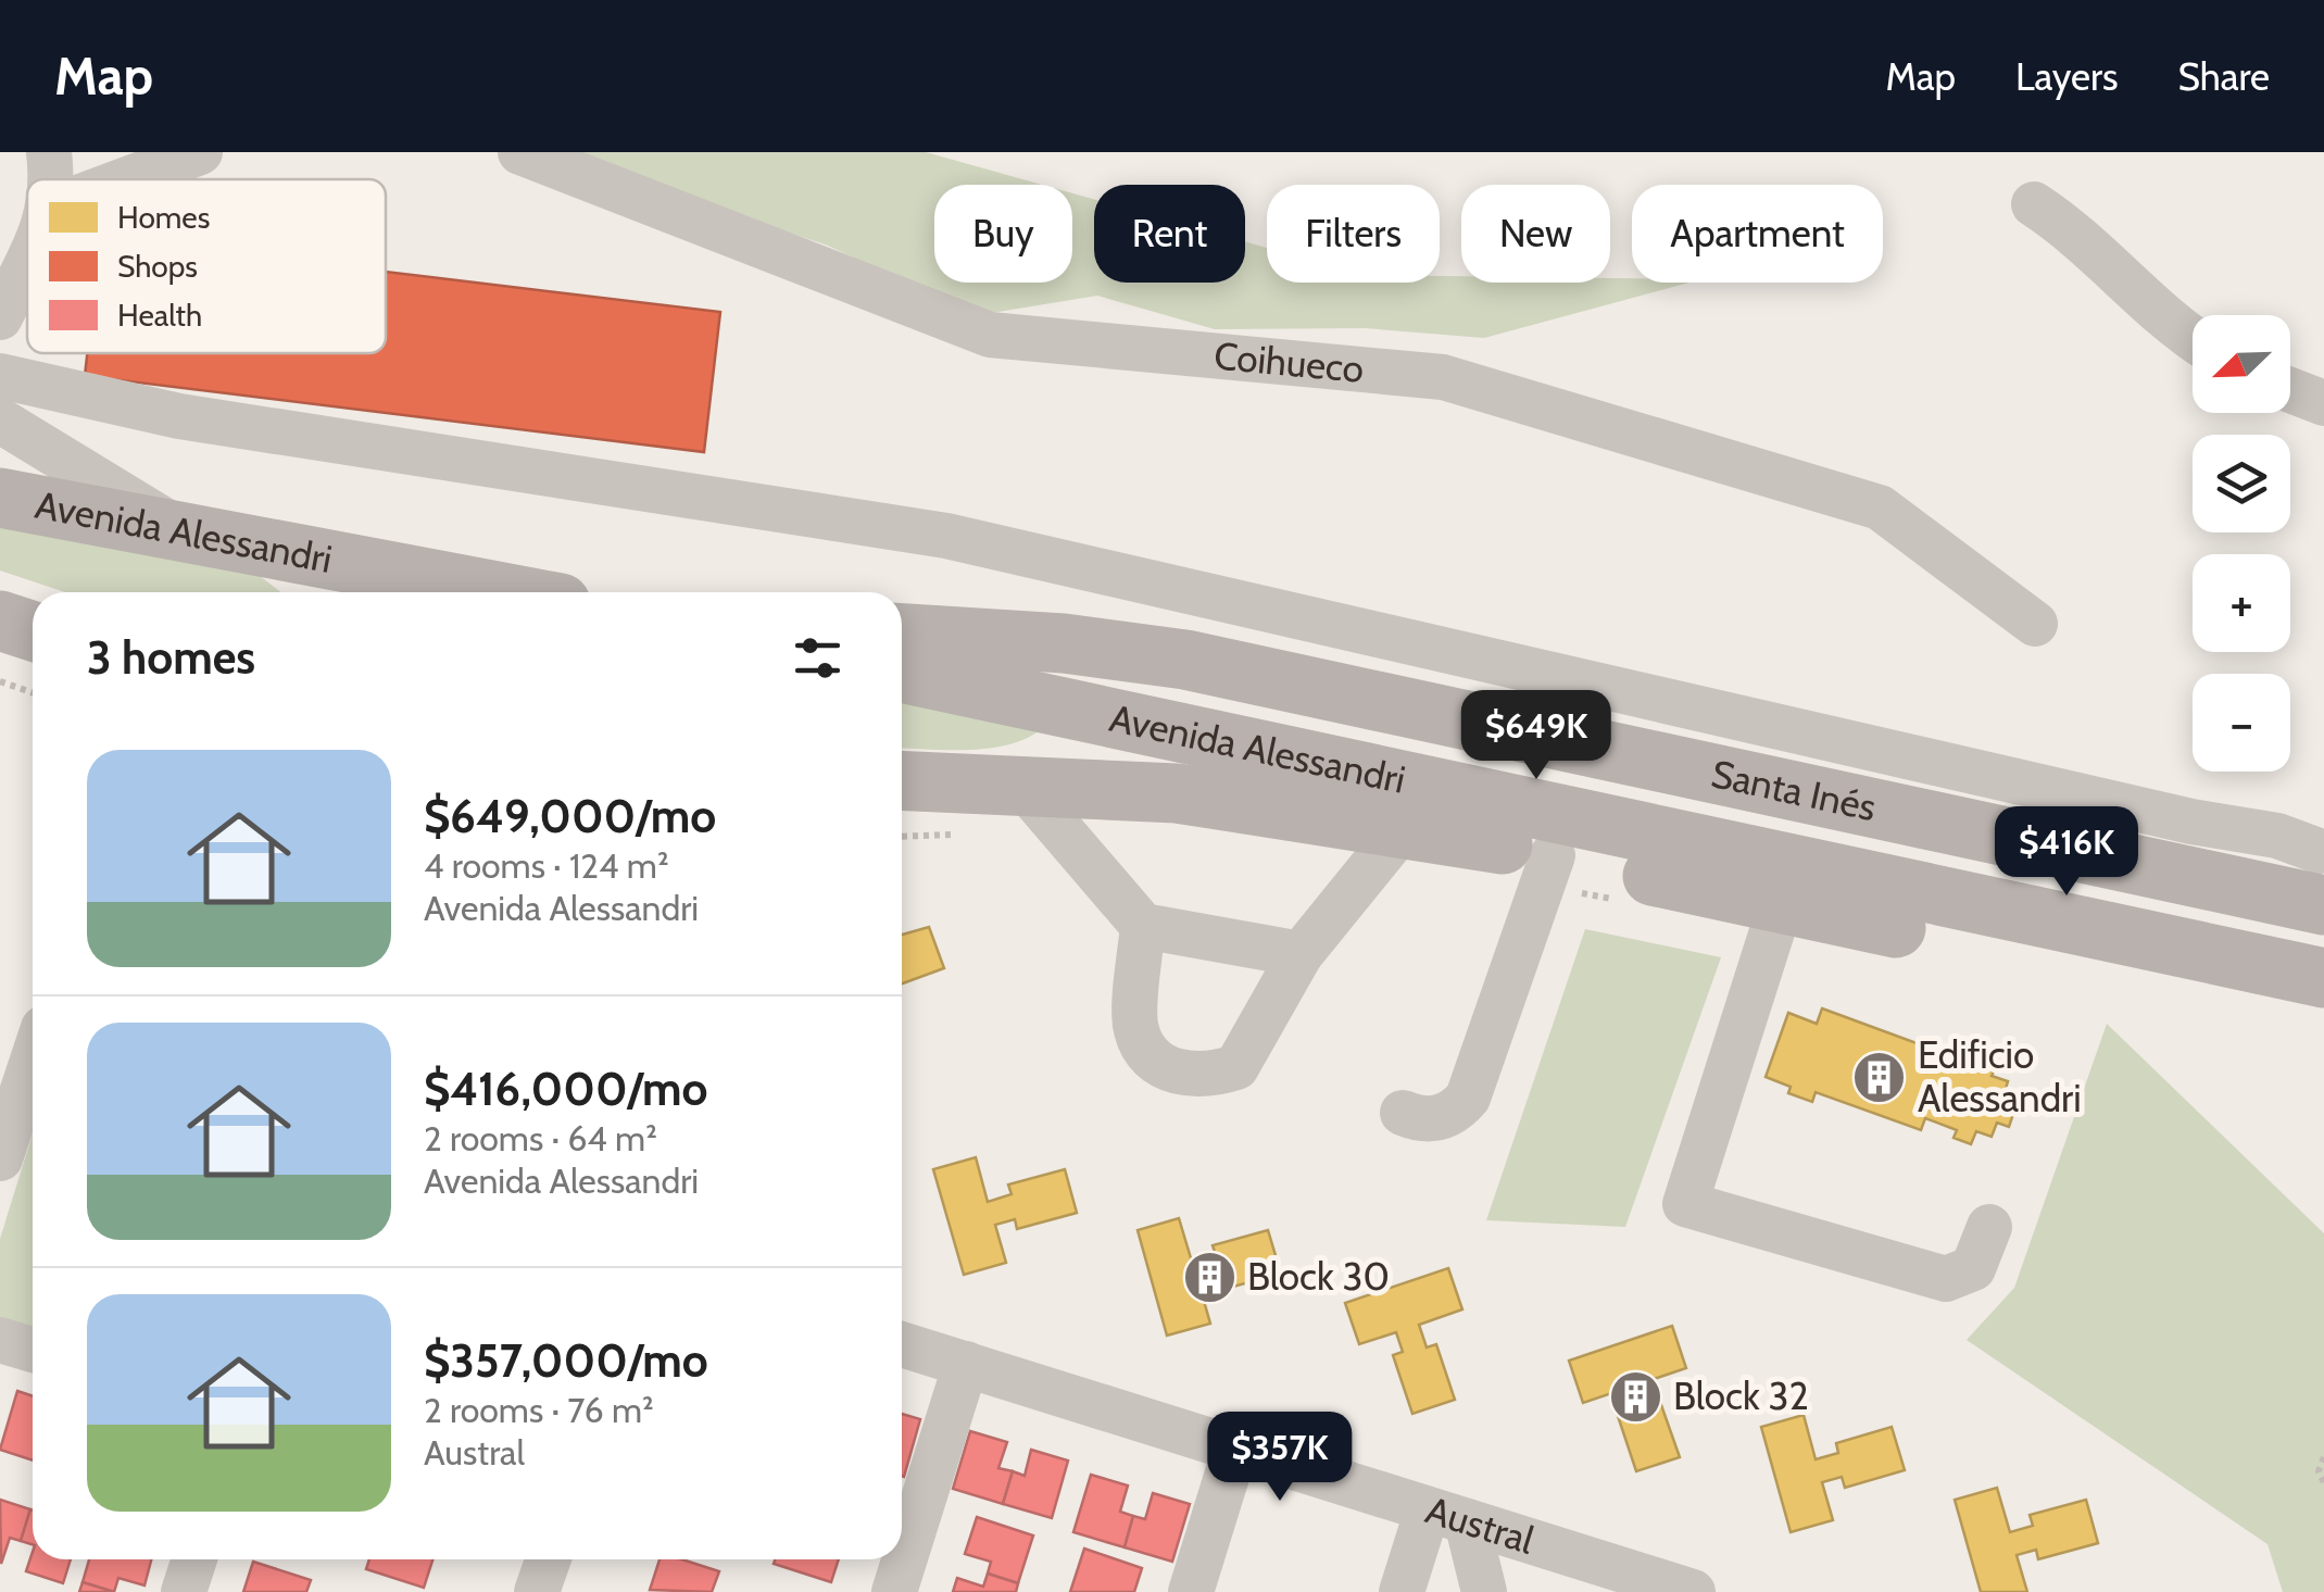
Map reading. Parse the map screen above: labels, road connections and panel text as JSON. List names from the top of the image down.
{
  "streets": {
    "main road": ["Avenida Alessandri", "Santa Inés"],
    "street": ["Coihueco", "Austral"]
  },
  "places": {
    "building": ["Edificio Alessandri", "Block 30", "Block 32"]
  },
  "legend": ["Homes", "Shops", "Health"],
  "north": "bottom left",
  "page": {
    "header": "Map",
    "nav": ["Map", "Layers", "Share"],
    "chip": [
      "Buy",
      "Rent",
      "Filters",
      "New",
      "Apartment"
    ],
    "map_buttons": ["+", "−"],
    "heading": "3 homes",
    "price": ["$649K", "$416K", "$357K"],
    "list": [
      {
        "name": "$649,000/mo",
        "note": "4 rooms · 124 m² · Avenida Alessandri"
      },
      {
        "name": "$416,000/mo",
        "note": "2 rooms · 64 m² · Avenida Alessandri"
      },
      {
        "name": "$357,000/mo",
        "note": "2 rooms · 76 m² · Austral"
      }
    ]
  }
}
